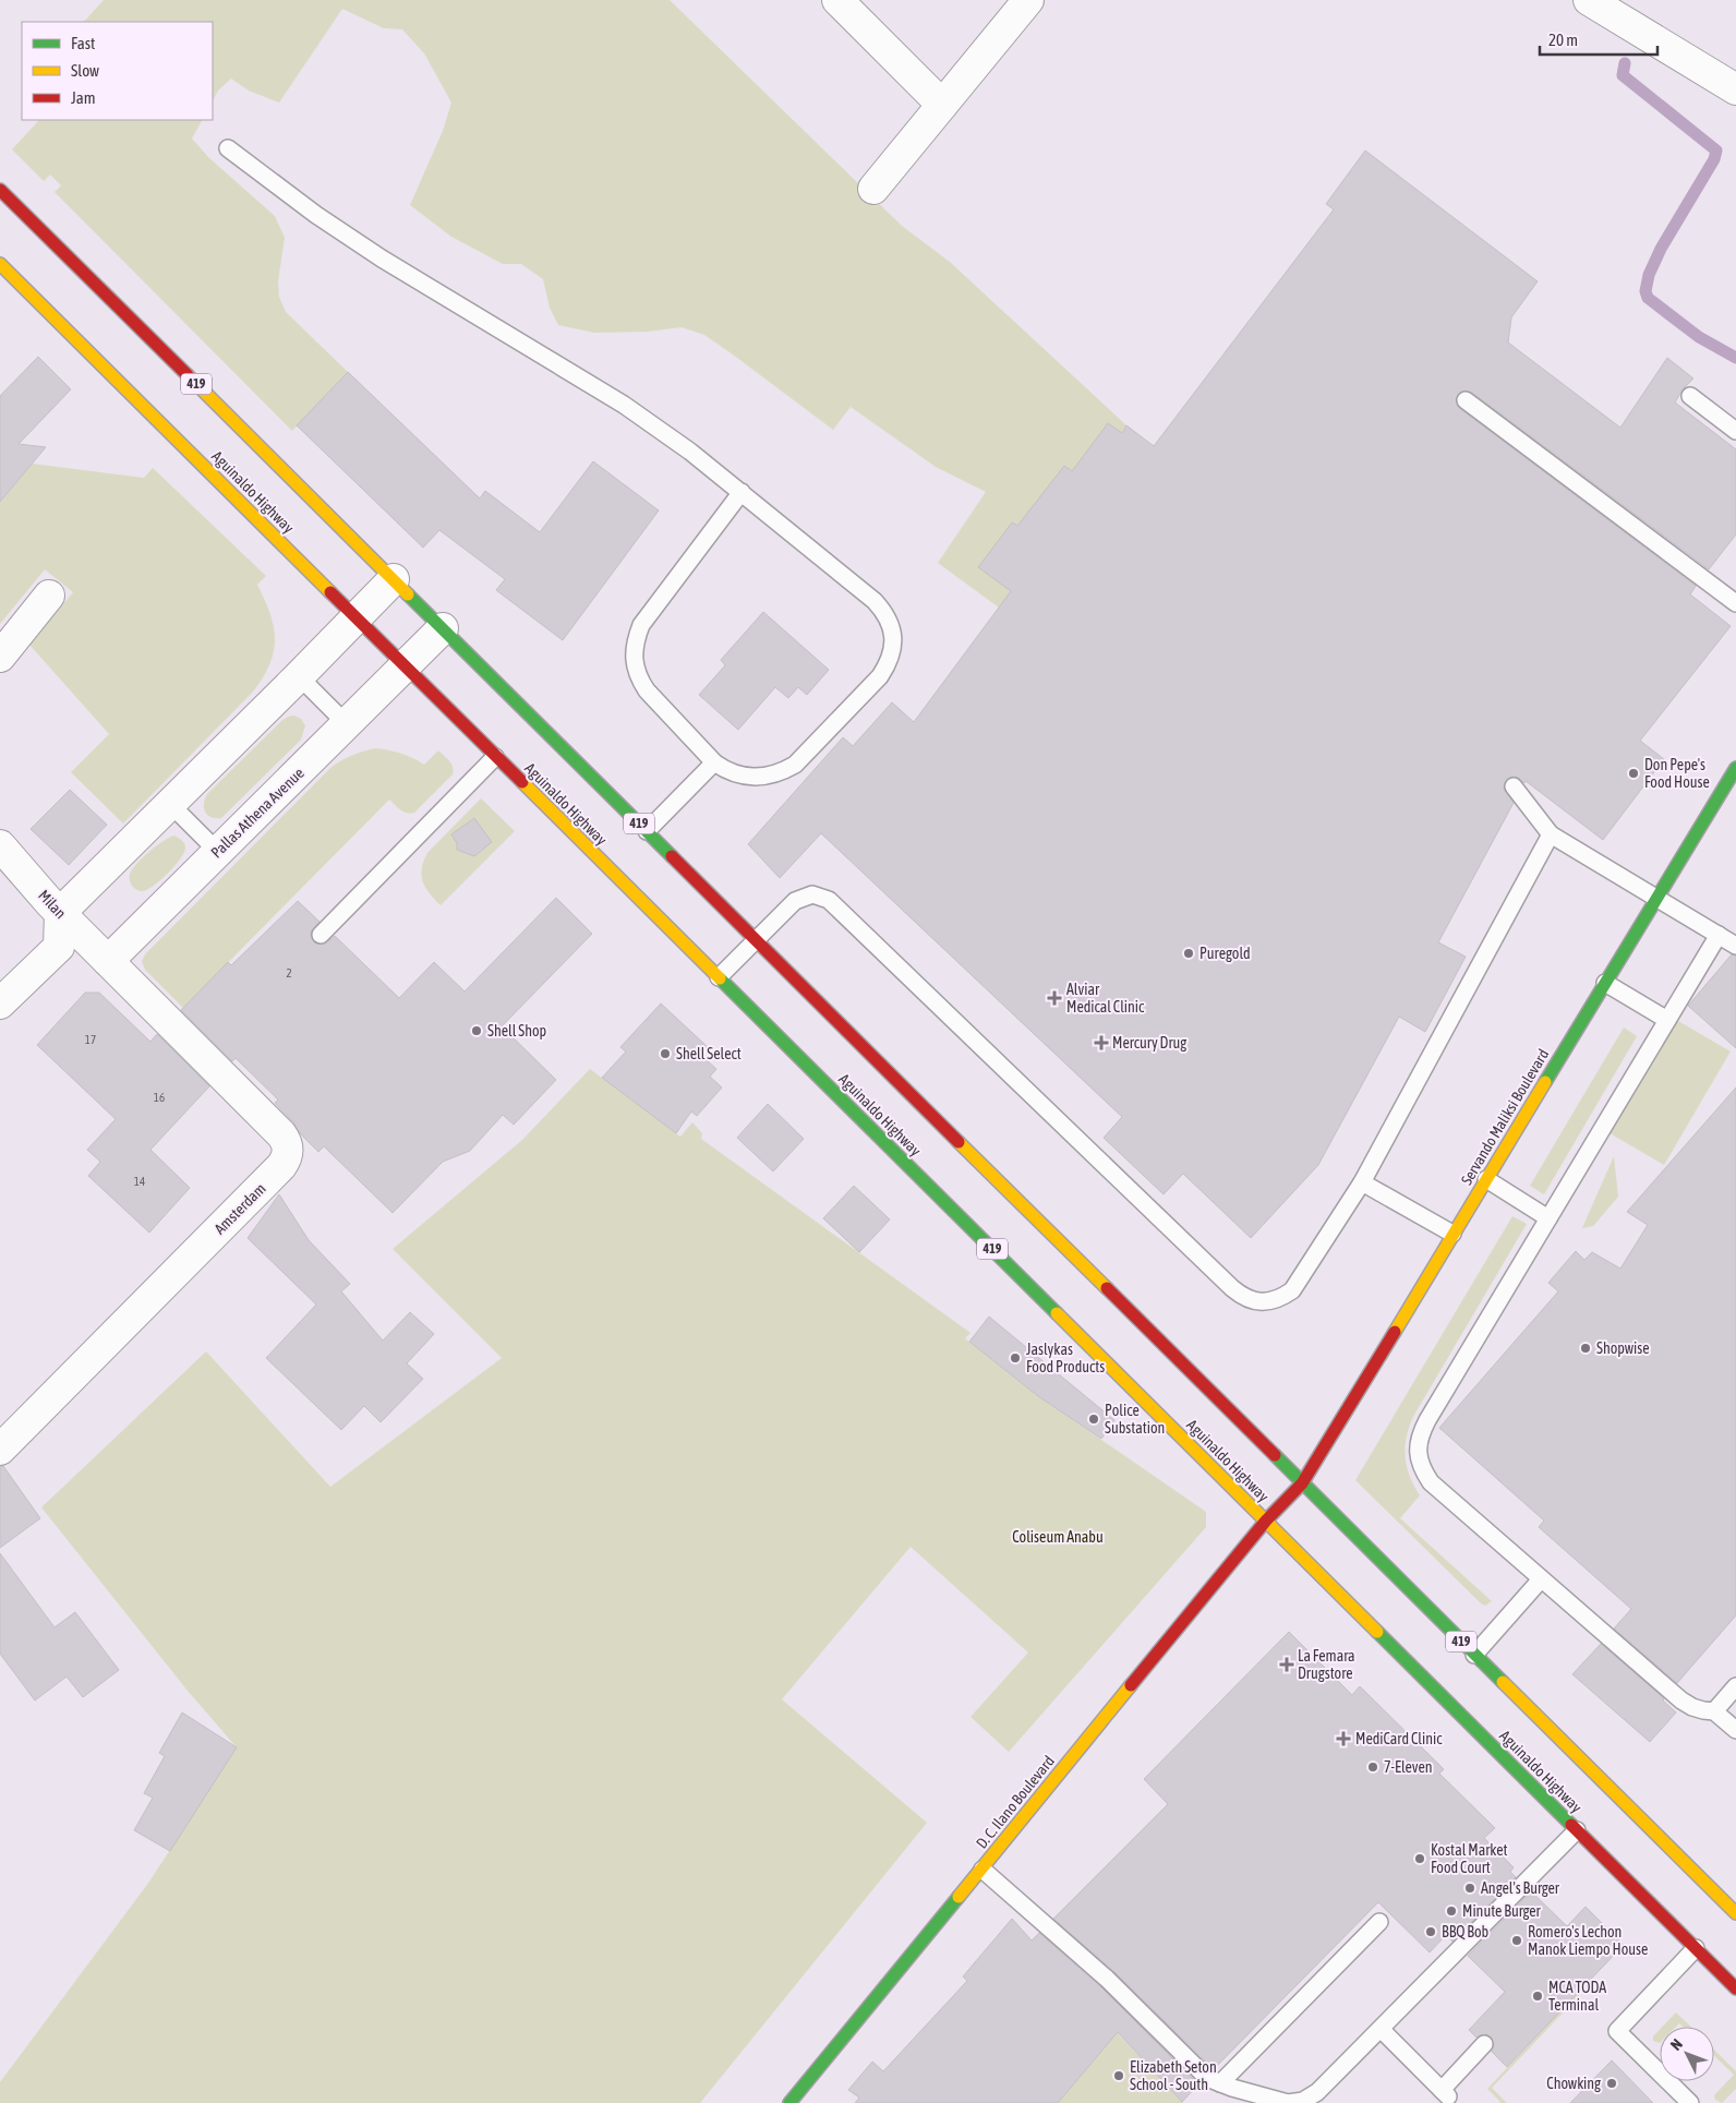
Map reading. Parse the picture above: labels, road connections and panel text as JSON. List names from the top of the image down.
{
  "streets": {
    "main road": [
      "419",
      "Aguinaldo Highway",
      "Servando Maliksi Boulevard",
      "D. C. Ilano Boulevard"
    ],
    "street": ["Pallas Athena Avenue", "Milan", "Amsterdam"]
  },
  "crossings": [
    ["419", "Pallas Athena Avenue"],
    ["419", "Servando Maliksi Boulevard"],
    ["419", "D. C. Ilano Boulevard"],
    ["Aguinaldo Highway", "Pallas Athena Avenue"],
    ["Aguinaldo Highway", "D. C. Ilano Boulevard"],
    ["Pallas Athena Avenue", "Milan"],
    ["Pallas Athena Avenue", "Amsterdam"],
    ["Milan", "Amsterdam"],
    ["Servando Maliksi Boulevard", "D. C. Ilano Boulevard"]
  ],
  "parks": ["Coliseum Anabu"],
  "places": {
    "other": [
      "Don Pepe's Food House",
      "Puregold",
      "Shell Shop",
      "Shell Select",
      "Shopwise",
      "Jaslykas Food Products",
      "Police Substation",
      "7-Eleven",
      "Kostal Market Food Court",
      "Angel's Burger",
      "Minute Burger",
      "BBQ Bob",
      "Romero's Lechon Manok Liempo House",
      "MCA TODA Terminal",
      "Elizabeth Seton School - South",
      "Chowking"
    ],
    "health": [
      "Alviar Medical Clinic",
      "Mercury Drug",
      "La Femara Drugstore",
      "MediCard Clinic"
    ]
  },
  "house_numbers": [
    "2",
    "17",
    "16",
    "14"
  ],
  "legend": ["Fast", "Slow", "Jam"],
  "scale_bar": "20 m",
  "north": "top left"
}
